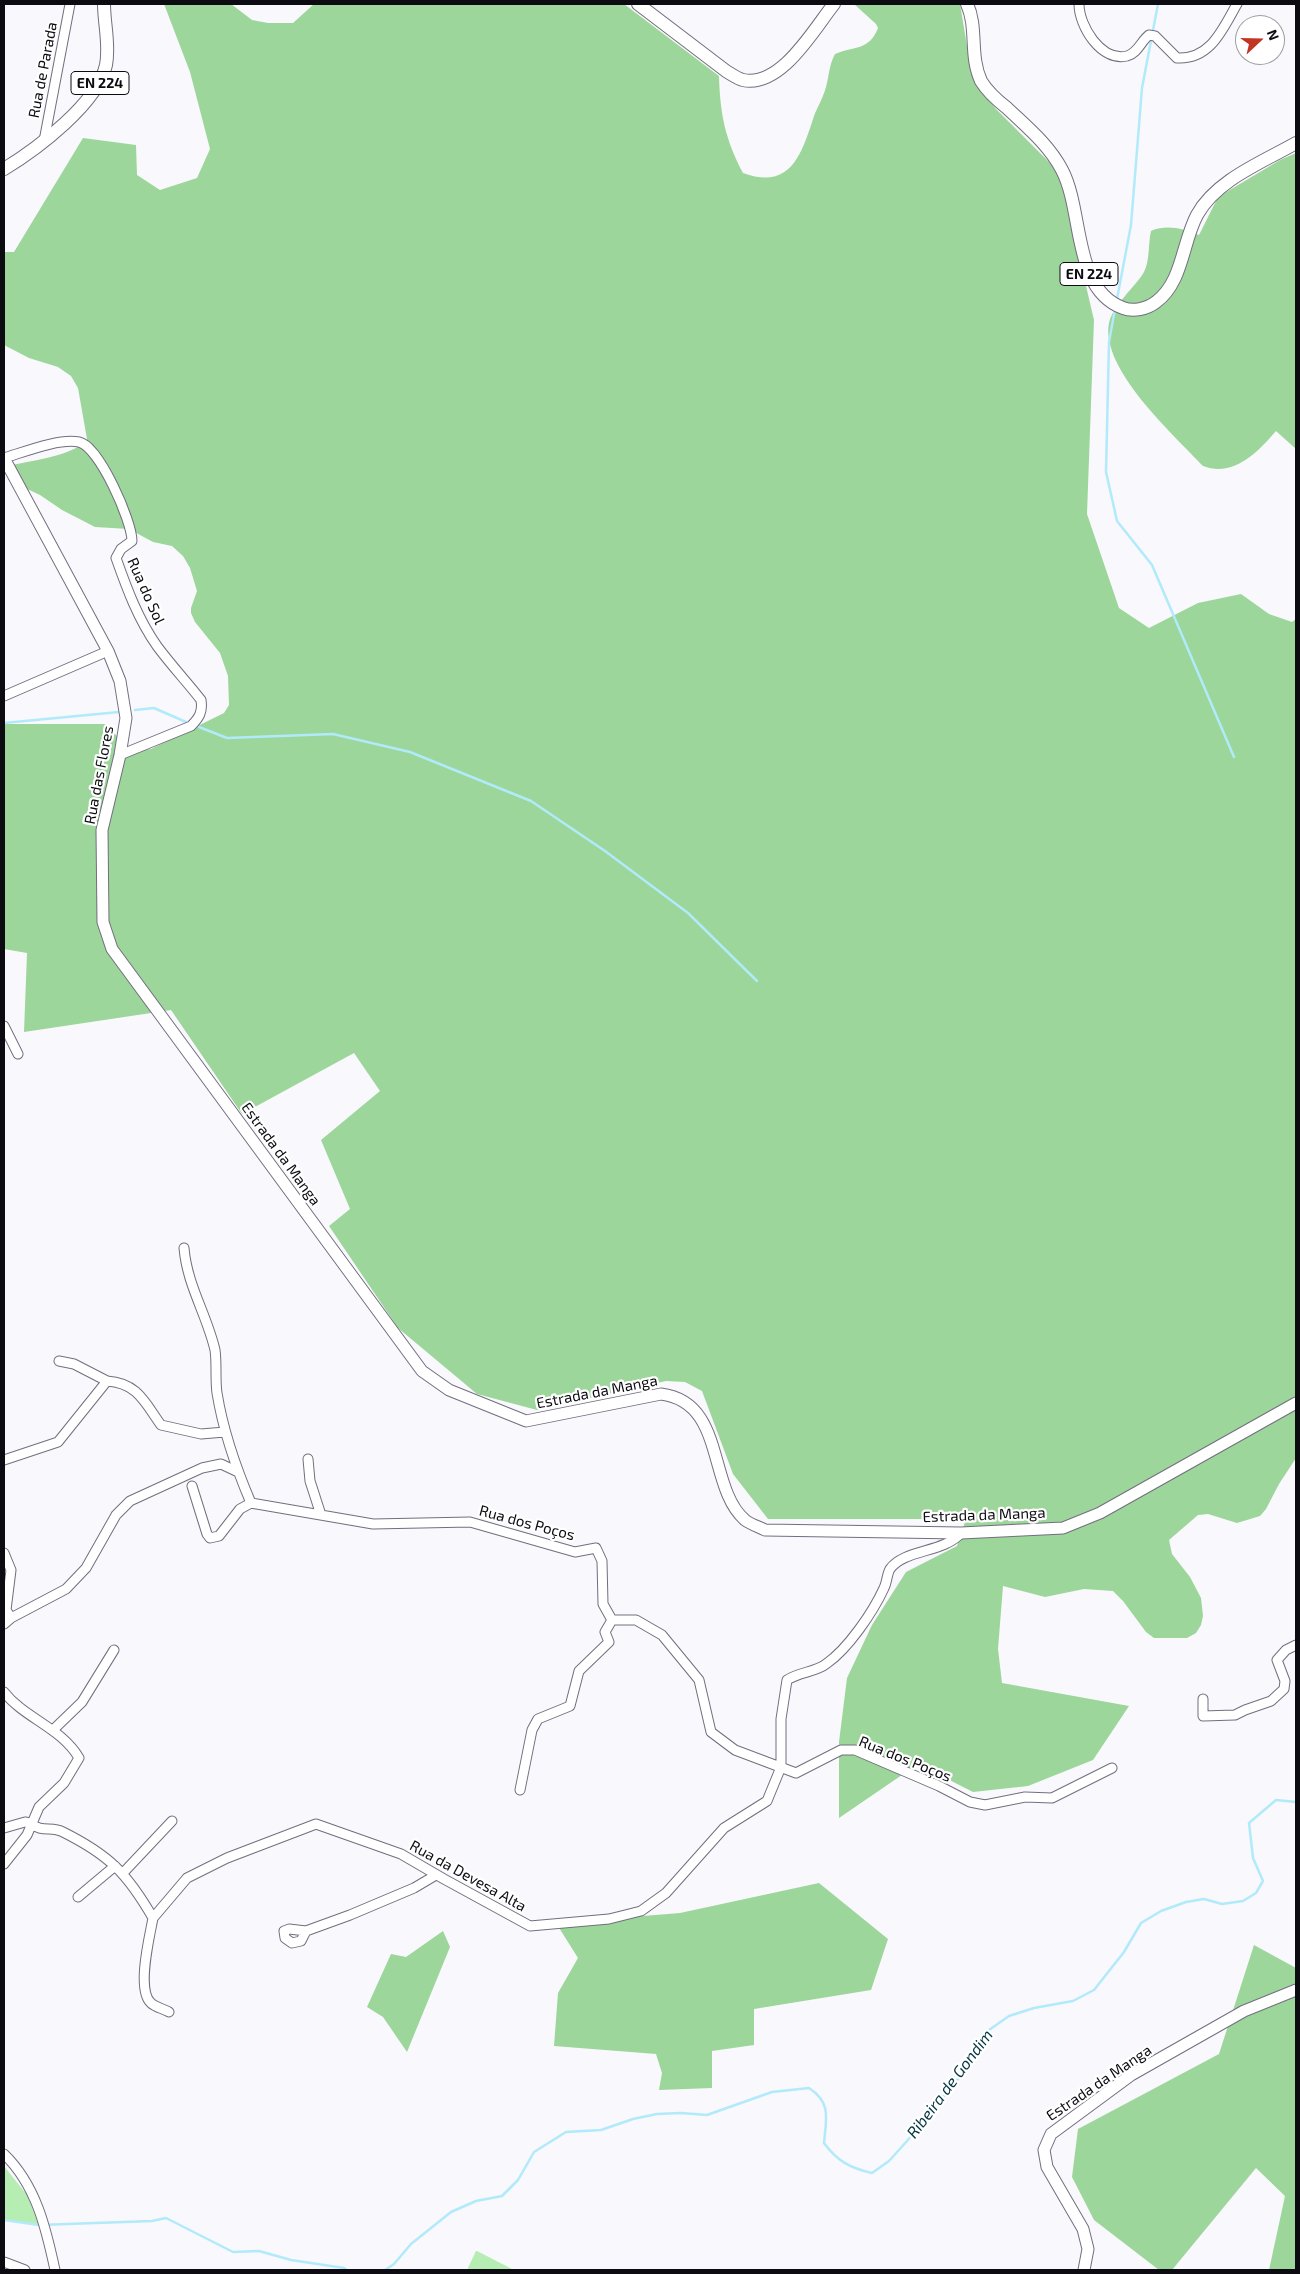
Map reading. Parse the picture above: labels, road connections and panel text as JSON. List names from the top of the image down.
{
  "streets": {
    "main road": ["EN 224"],
    "street": [
      "Rua de Parada",
      "Rua do Sol",
      "Rua das Flores",
      "Estrada da Manga",
      "Rua dos Poços",
      "Rua da Devesa Alta"
    ]
  },
  "crossings": [
    ["Rua de Parada", "EN 224"],
    ["Rua do Sol", "Rua das Flores"],
    ["Rua das Flores", "Estrada da Manga"],
    ["Estrada da Manga", "Rua da Devesa Alta"],
    ["Rua dos Poços", "Rua da Devesa Alta"]
  ],
  "water": ["Ribeira de Gondim"],
  "north": "right"
}
